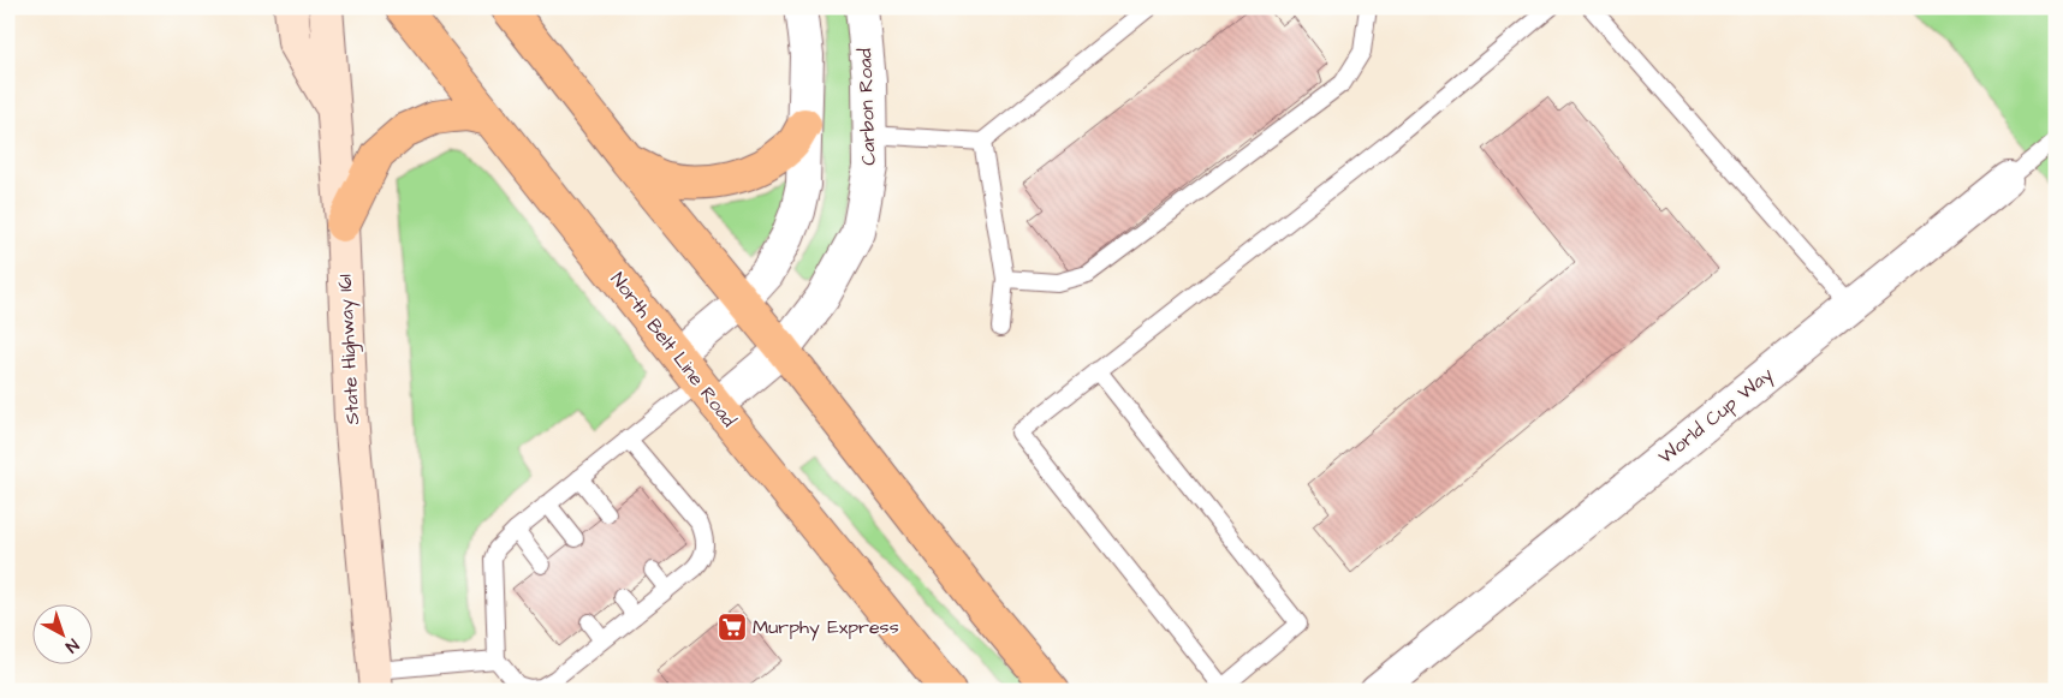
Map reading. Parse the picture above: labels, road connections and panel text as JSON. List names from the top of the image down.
{
  "streets": {
    "main road": ["State Highway 161", "North Belt Line Road"],
    "street": ["Carbon Road", "World Cup Way"]
  },
  "crossings": [
    ["Carbon Road", "North Belt Line Road"]
  ],
  "places": {
    "supermarket": ["Murphy Express"]
  },
  "north": "bottom right"
}
